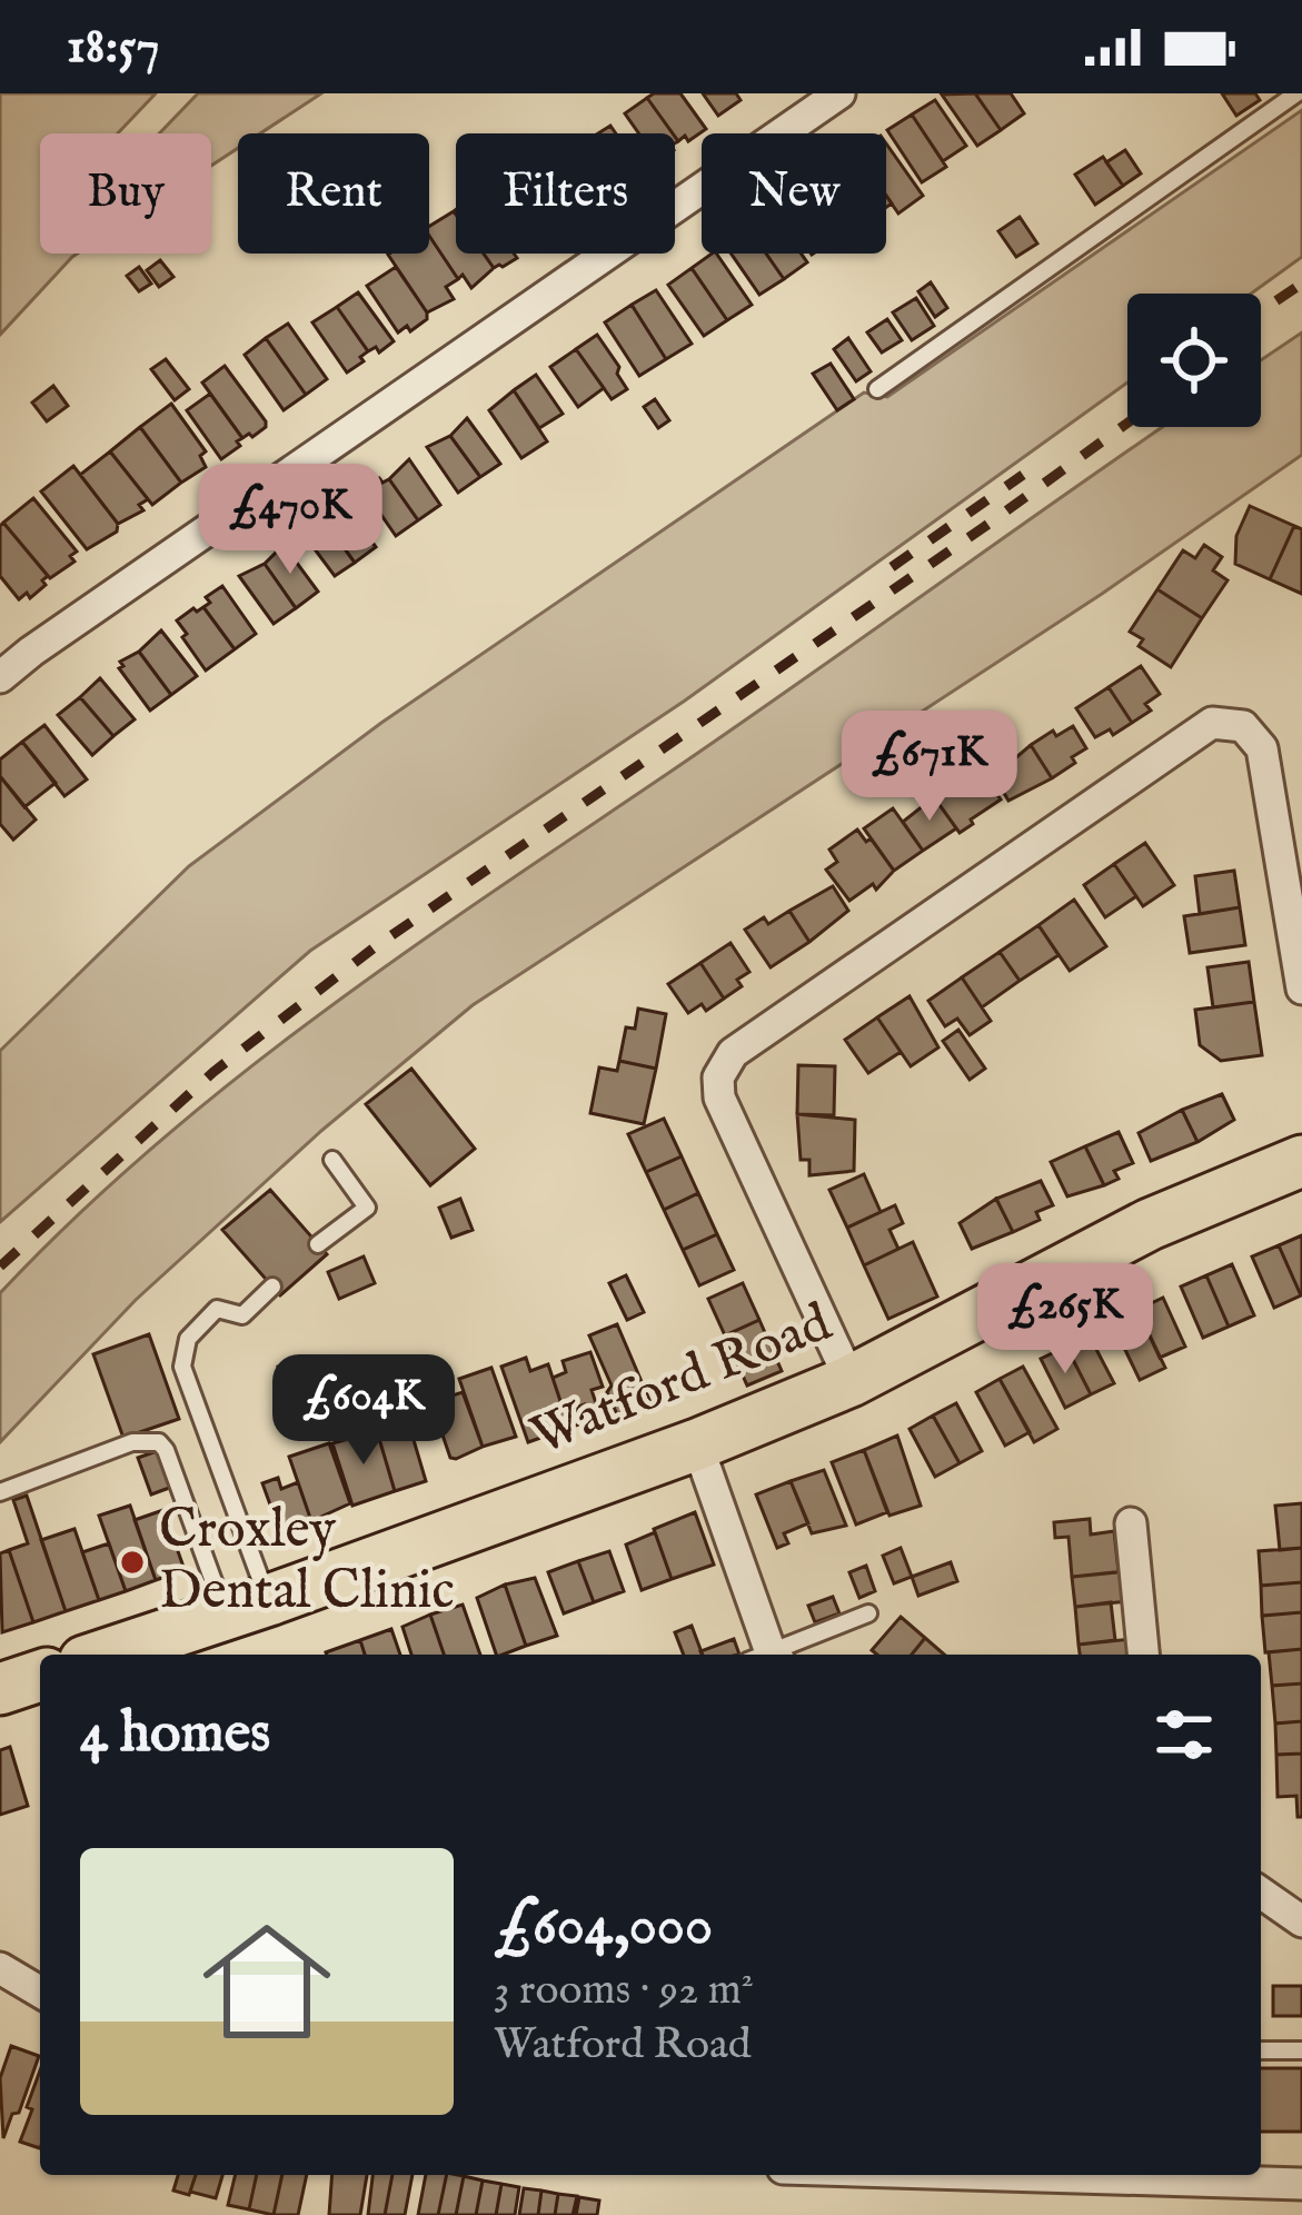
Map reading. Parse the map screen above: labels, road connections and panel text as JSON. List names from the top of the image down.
{
  "streets": {
    "main road": ["Watford Road"]
  },
  "places": ["Croxley Dental Clinic"],
  "page": {
    "status": "18:57",
    "chip": [
      "Buy",
      "Rent",
      "Filters",
      "New"
    ],
    "price": [
      "£470K",
      "£671K",
      "£265K",
      "£604K"
    ],
    "heading": "4 homes",
    "list": [
      {
        "name": "£604,000",
        "note": "3 rooms · 92 m² · Watford Road"
      }
    ]
  }
}
